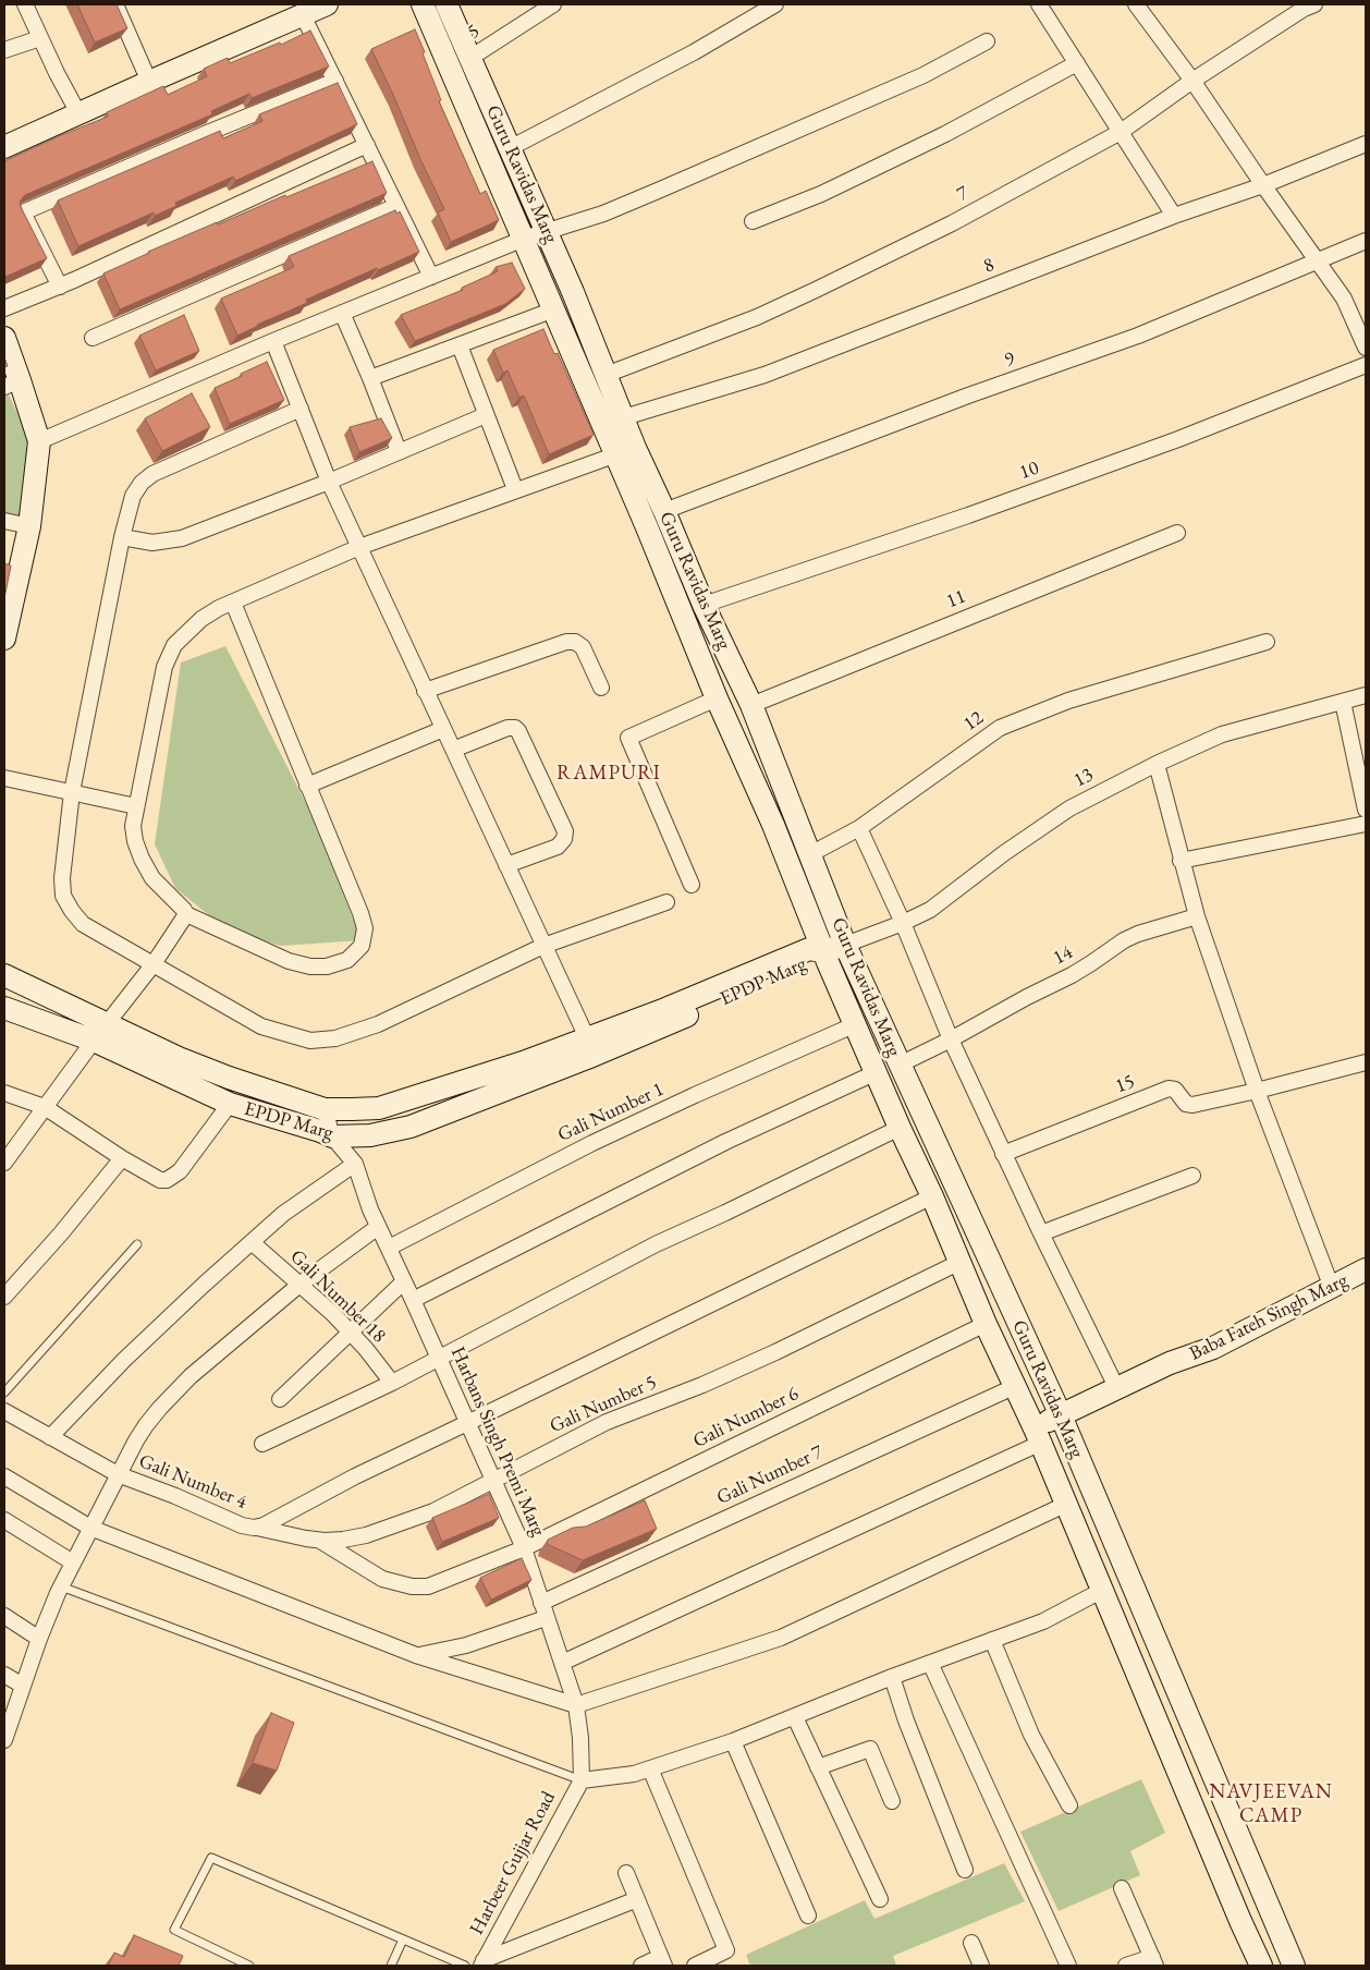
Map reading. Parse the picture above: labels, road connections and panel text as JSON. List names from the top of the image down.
{
  "streets": {
    "main road": ["Guru Ravidas Marg", "EPDP Marg", "Baba Fateh Singh Marg"],
    "street": [
      "5",
      "7",
      "8",
      "9",
      "10",
      "11",
      "12",
      "13",
      "14",
      "15",
      "Gali Number 1",
      "Gali Number 18",
      "Gali Number 5",
      "Gali Number 6",
      "Harbans Singh Premi Marg",
      "Gali Number 7",
      "Gali Number 4",
      "Harbeer Gujjar Road"
    ]
  },
  "crossings": [
    ["5", "Guru Ravidas Marg"],
    ["Guru Ravidas Marg", "7"],
    ["Guru Ravidas Marg", "8"],
    ["Guru Ravidas Marg", "9"],
    ["Guru Ravidas Marg", "10"],
    ["Guru Ravidas Marg", "11"],
    ["Guru Ravidas Marg", "12"],
    ["Guru Ravidas Marg", "13"],
    ["Guru Ravidas Marg", "14"],
    ["Guru Ravidas Marg", "EPDP Marg"],
    ["Guru Ravidas Marg", "Gali Number 1"],
    ["Guru Ravidas Marg", "Baba Fateh Singh Marg"],
    ["Guru Ravidas Marg", "Gali Number 5"],
    ["Guru Ravidas Marg", "Gali Number 6"],
    ["Guru Ravidas Marg", "Gali Number 7"],
    ["Guru Ravidas Marg", "Gali Number 4"],
    ["13", "EPDP Marg"],
    ["EPDP Marg", "Harbans Singh Premi Marg"],
    ["Gali Number 1", "Harbans Singh Premi Marg"],
    ["Gali Number 5", "Gali Number 6"],
    ["Gali Number 5", "Harbans Singh Premi Marg"],
    ["Gali Number 5", "Gali Number 4"],
    ["Gali Number 6", "Harbans Singh Premi Marg"],
    ["Harbans Singh Premi Marg", "Gali Number 7"],
    ["Harbans Singh Premi Marg", "Gali Number 4"],
    ["Harbans Singh Premi Marg", "Harbeer Gujjar Road"]
  ],
  "districts": ["RAMPURI", "NAVJEEVAN CAMP"]
}
